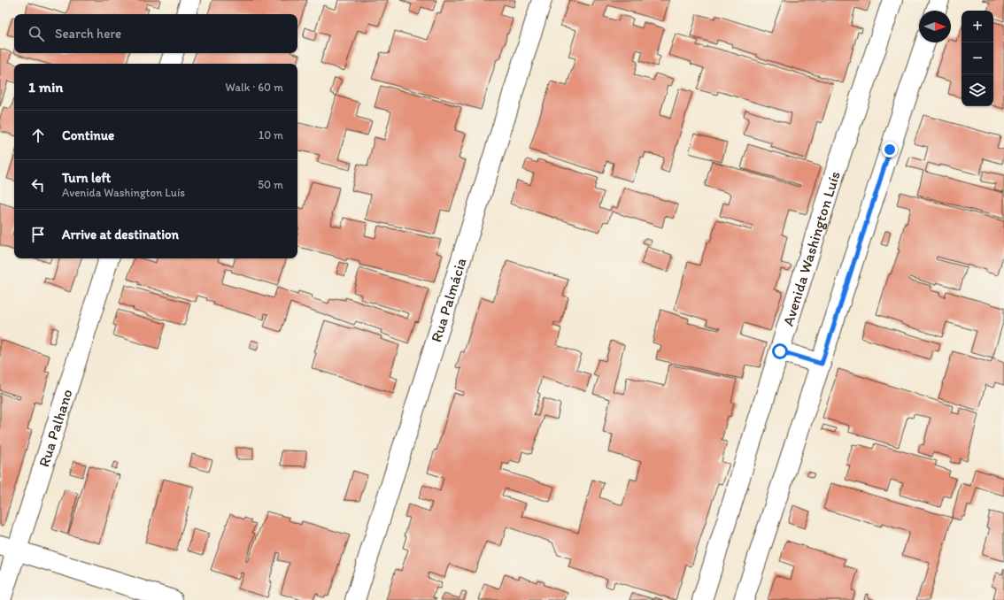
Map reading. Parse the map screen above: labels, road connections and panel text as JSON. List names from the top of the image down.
{
  "streets": {
    "street": ["Avenida Washington Luís", "Rua Palmácia", "Rua Palhano"]
  },
  "north": "right",
  "page": {
    "map_buttons": ["+", "−"],
    "search": "Search here",
    "heading": ["1 min", "Walk · 60 m"],
    "list": [
      ["Continue", "10 m"],
      ["Turn left", "Avenida Washington Luís", "50 m"],
      "Arrive at destination"
    ]
  }
}
